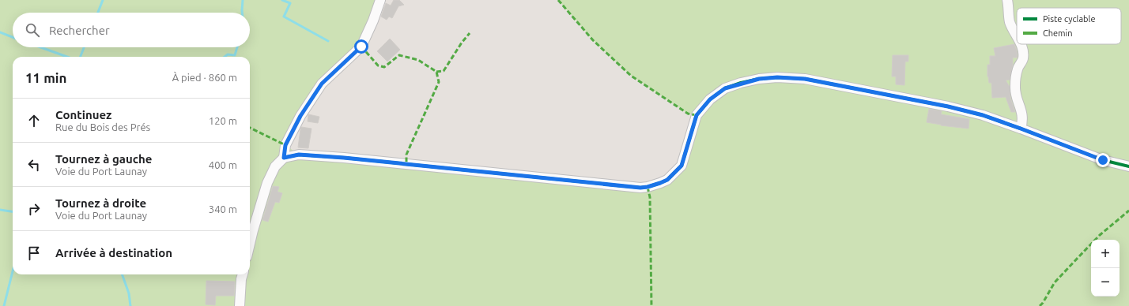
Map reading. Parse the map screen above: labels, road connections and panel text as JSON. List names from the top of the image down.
{
  "legend": ["Piste cyclable", "Chemin"],
  "page": {
    "search": "Rechercher",
    "heading": ["11 min", "À pied · 860 m"],
    "list": [
      ["Continuez", "Rue du Bois des Prés", "120 m"],
      ["Tournez à gauche", "Voie du Port Launay", "400 m"],
      ["Tournez à droite", "Voie du Port Launay", "340 m"],
      "Arrivée à destination"
    ],
    "map_buttons": ["+", "−"]
  }
}
